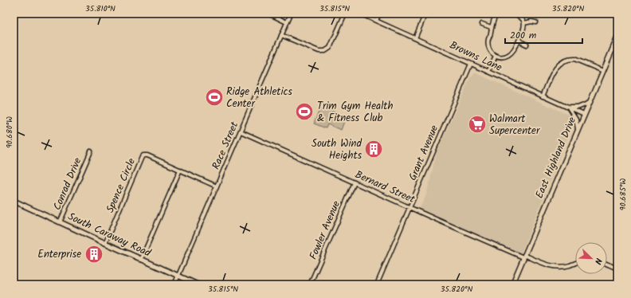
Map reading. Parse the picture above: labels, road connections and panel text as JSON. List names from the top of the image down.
{
  "streets": {
    "main road": ["East Highland Drive", "South Caraway Road"],
    "street": [
      "Browns Lane",
      "Race Street",
      "Grant Avenue",
      "Conrad Drive",
      "Spence Circle",
      "Bernard Street",
      "Fowler Avenue"
    ]
  },
  "crossings": [
    ["Browns Lane", "Grant Avenue"],
    ["Browns Lane", "East Highland Drive"],
    ["Race Street", "Spence Circle"],
    ["Race Street", "Bernard Street"],
    ["Race Street", "South Caraway Road"],
    ["Grant Avenue", "Bernard Street"],
    ["East Highland Drive", "Bernard Street"],
    ["Conrad Drive", "South Caraway Road"],
    ["Spence Circle", "South Caraway Road"],
    ["Bernard Street", "Fowler Avenue"]
  ],
  "places": {
    "sports": ["Ridge Athletics Center", "Trim Gym Health & Fitness Club"],
    "supermarket": ["Walmart Supercenter"],
    "building": ["South Wind Heights", "Enterprise"]
  },
  "scale_bar": "200 m",
  "north": "bottom right",
  "coordinates": [
    "35.810°N",
    "35.815°N",
    "35.820°N",
    "90.680°W",
    "90.685°W"
  ]
}
